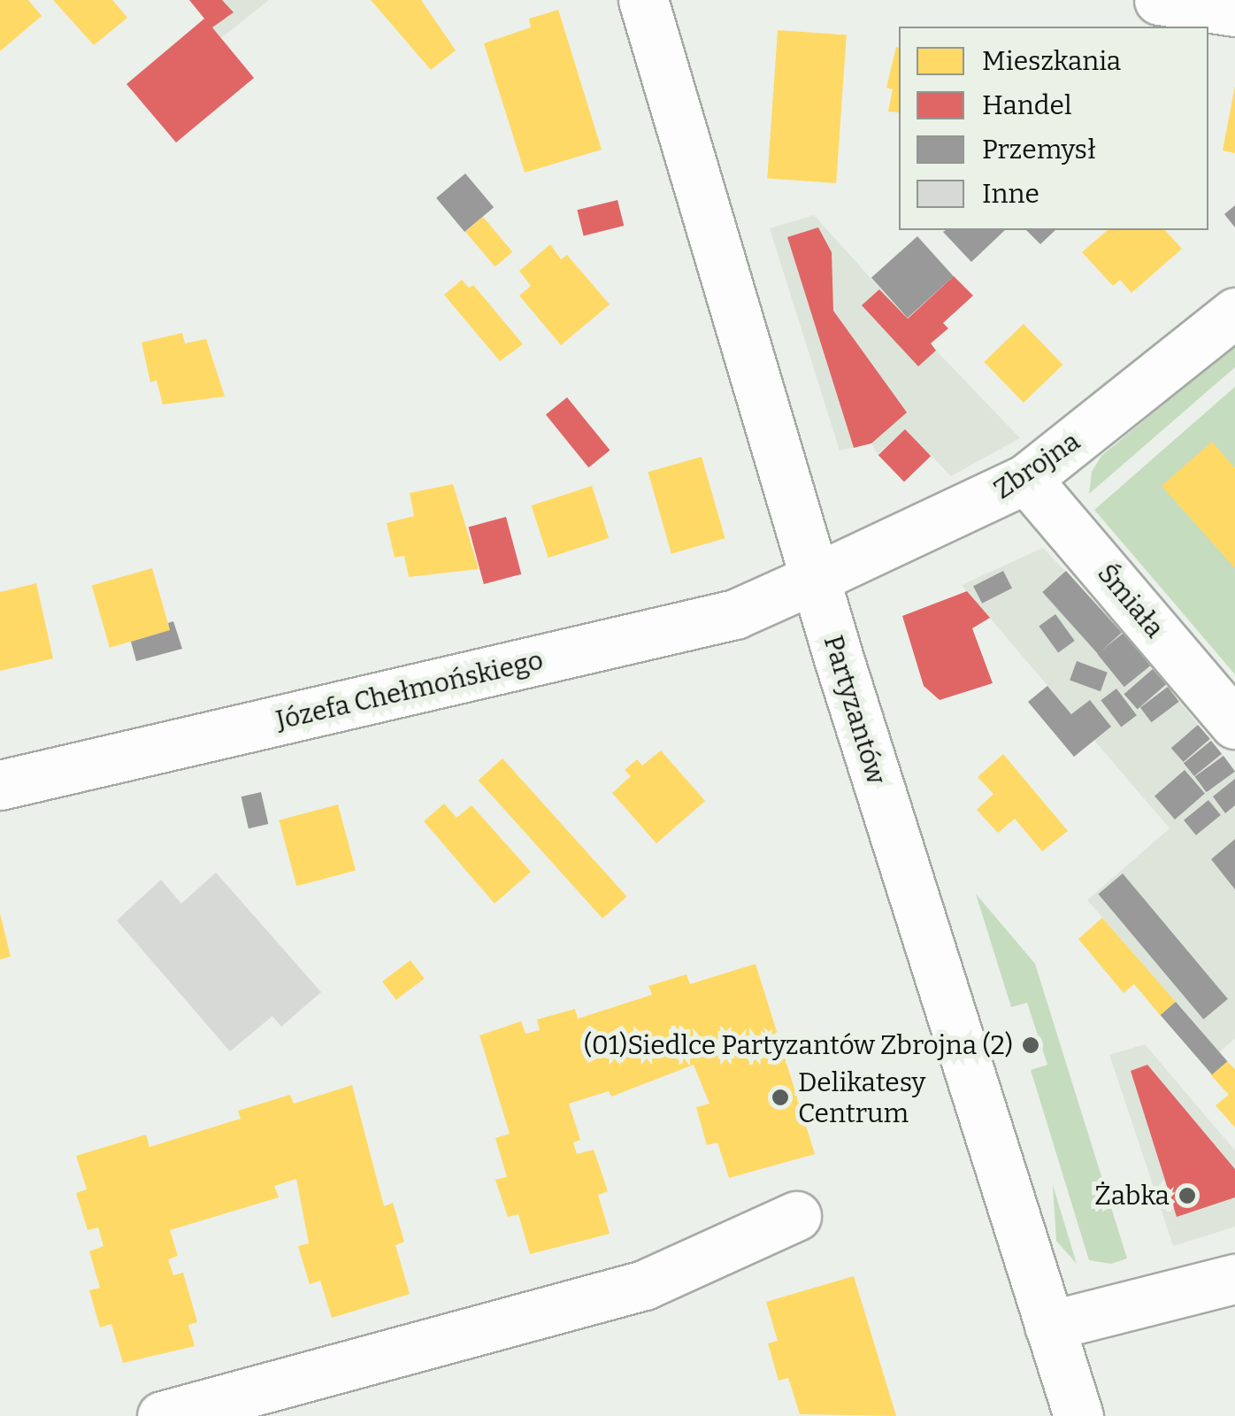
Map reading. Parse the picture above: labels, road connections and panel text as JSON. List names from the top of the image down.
{
  "streets": {
    "street": [
      "Zbrojna",
      "Śmiała",
      "Józefa Chełmońskiego",
      "Partyzantów"
    ]
  },
  "crossings": [
    ["Zbrojna", "Śmiała"],
    ["Zbrojna", "Józefa Chełmońskiego"],
    ["Zbrojna", "Partyzantów"],
    ["Józefa Chełmońskiego", "Partyzantów"]
  ],
  "places": ["(01)Siedlce Partyzantów Zbrojna (2)", "Delikatesy Centrum", "Żabka"],
  "legend": [
    "Mieszkania",
    "Handel",
    "Przemysł",
    "Inne"
  ]
}
